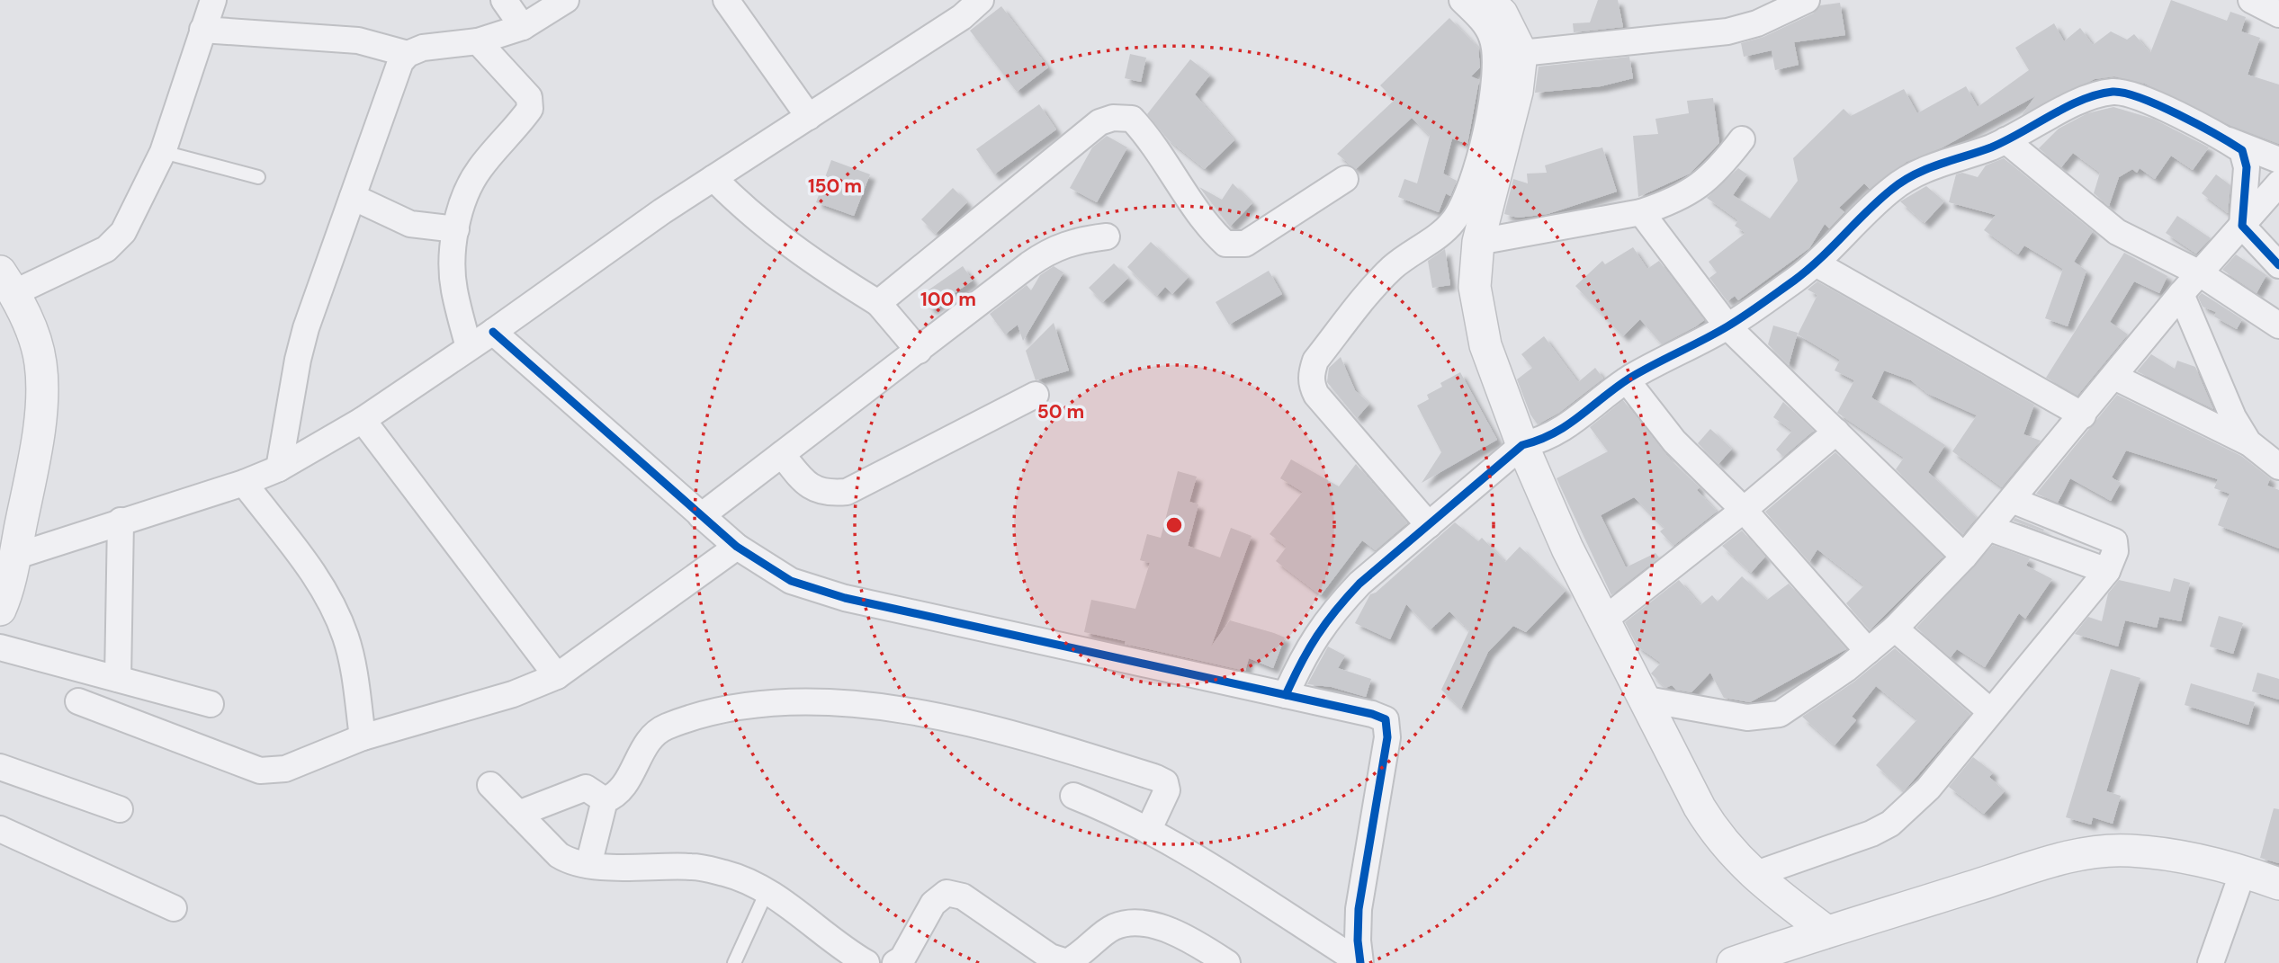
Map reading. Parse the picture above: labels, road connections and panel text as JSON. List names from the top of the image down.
{
  "rings": ["150 m", "100 m", "50 m"]
}
